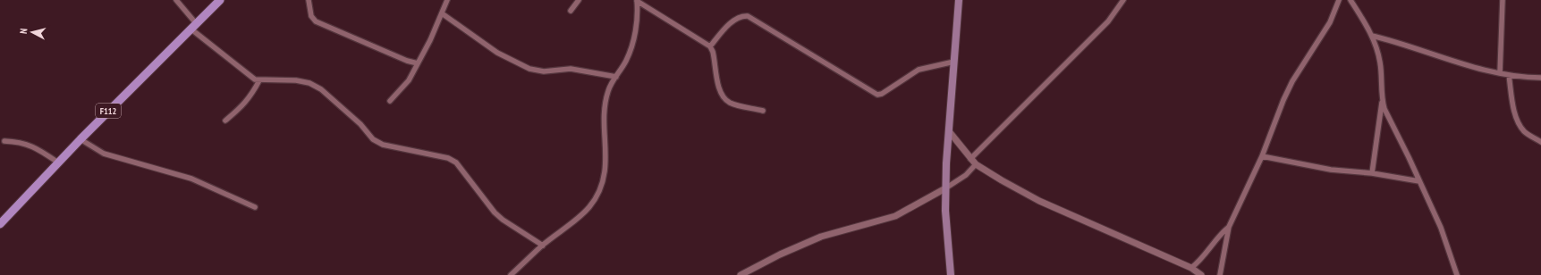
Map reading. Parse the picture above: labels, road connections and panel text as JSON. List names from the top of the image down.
{
  "streets": {
    "main road": ["F112"]
  },
  "north": "left"
}
